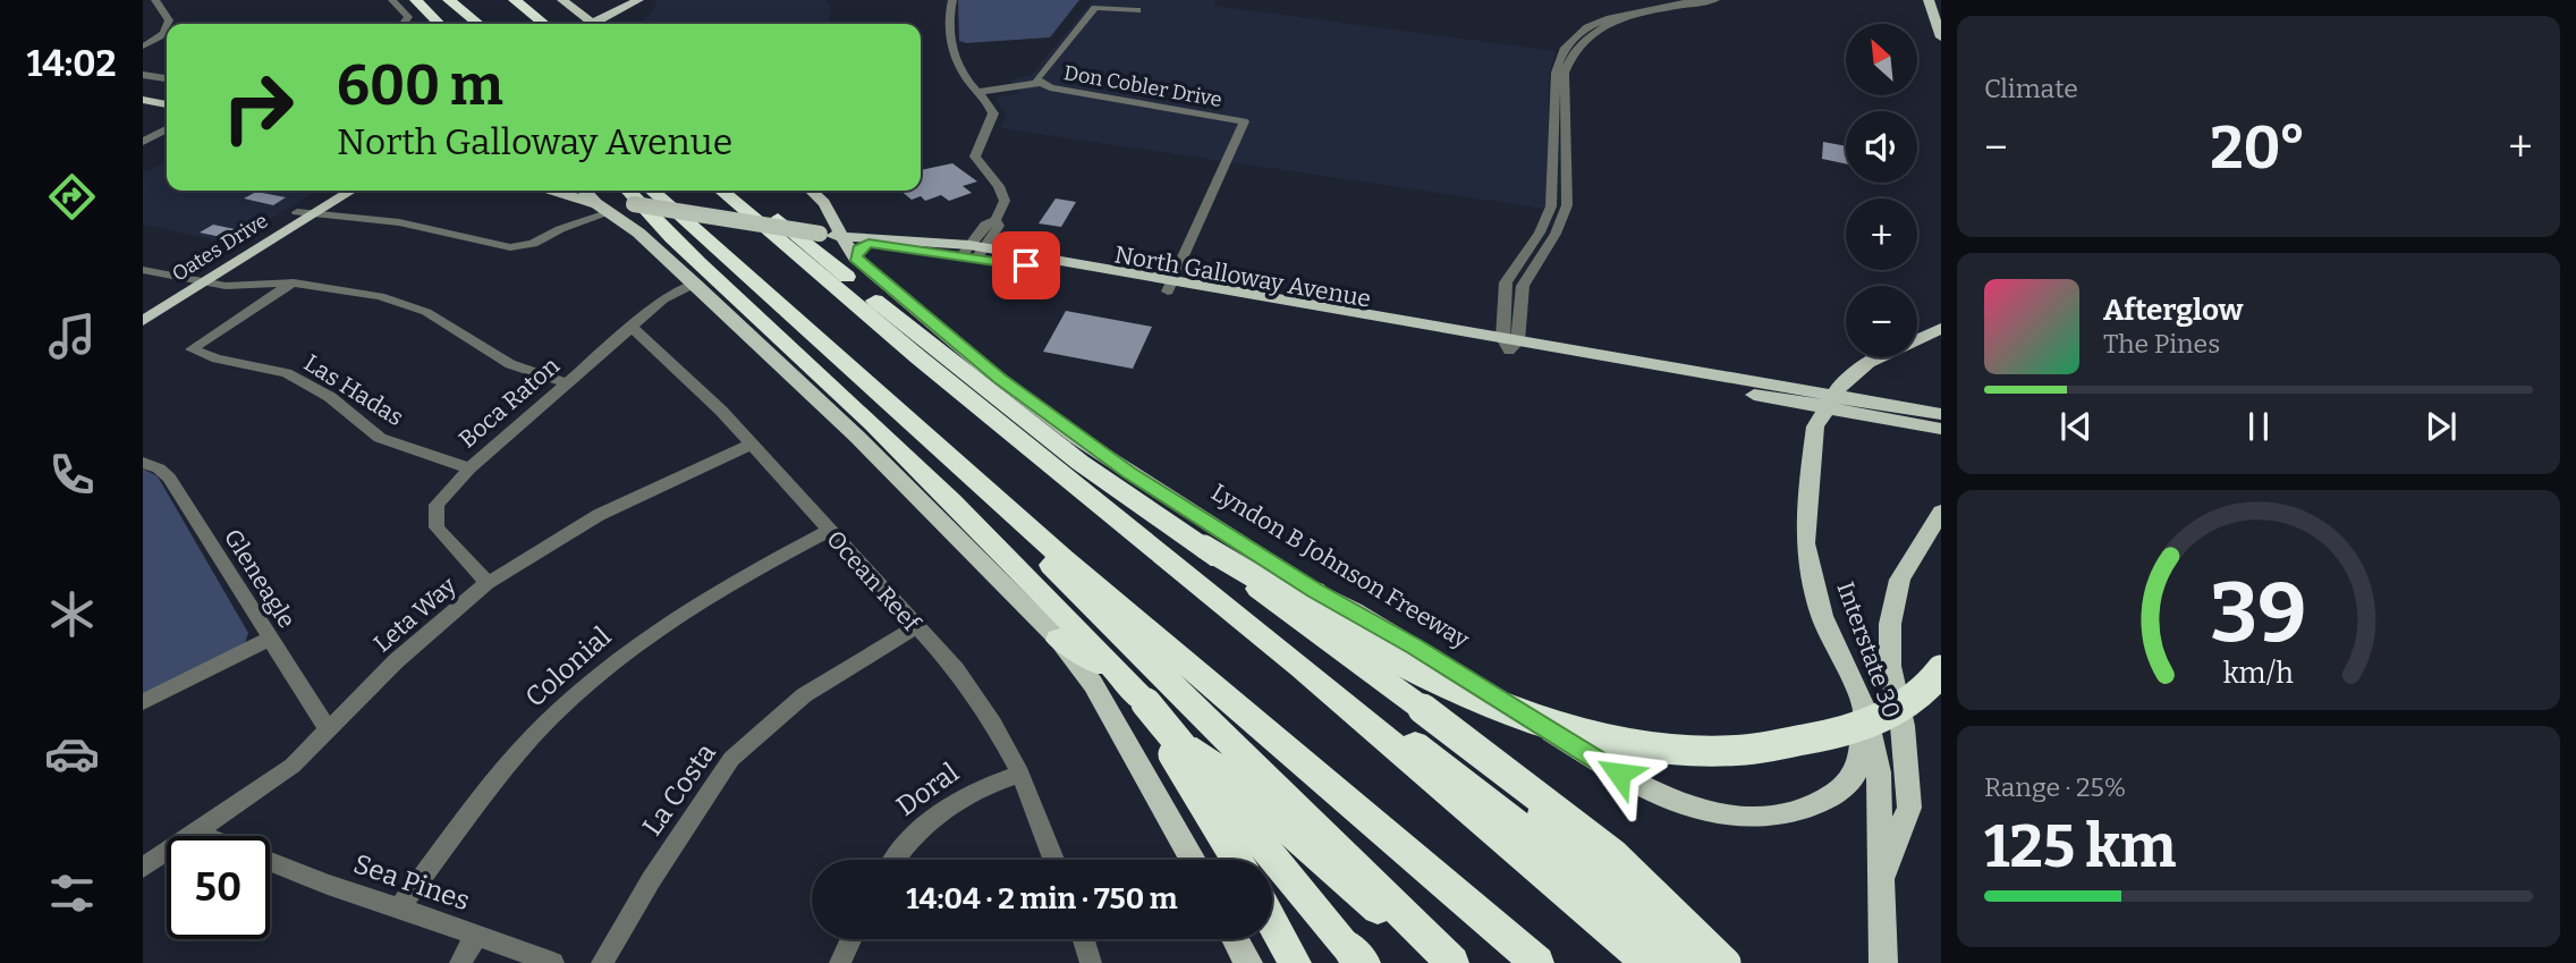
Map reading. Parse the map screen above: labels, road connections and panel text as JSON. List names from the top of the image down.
{
  "streets": {
    "main road": [
      "Oates Drive",
      "North Galloway Avenue",
      "Lyndon B Johnson Freeway",
      "Interstate 30"
    ],
    "street": [
      "Don Cobler Drive",
      "Las Hadas",
      "Boca Raton",
      "Gleneagle",
      "Ocean Reef",
      "Leta Way",
      "Colonial",
      "La Costa",
      "Doral",
      "Sea Pines"
    ]
  },
  "crossings": [
    ["Don Cobler Drive", "North Galloway Avenue"],
    ["North Galloway Avenue", "Lyndon B Johnson Freeway"],
    ["North Galloway Avenue", "Interstate 30"],
    ["Las Hadas", "Boca Raton"],
    ["Boca Raton", "Ocean Reef"],
    ["Boca Raton", "Leta Way"],
    ["Lyndon B Johnson Freeway", "Interstate 30"],
    ["Gleneagle", "Leta Way"],
    ["Ocean Reef", "Leta Way"],
    ["Ocean Reef", "Colonial"],
    ["Ocean Reef", "La Costa"],
    ["Ocean Reef", "Doral"],
    ["Leta Way", "Sea Pines"],
    ["Colonial", "Sea Pines"]
  ],
  "north": "top left",
  "page": {
    "tabs": "14:02",
    "tile": [
      "Climate",
      ["Range · 25%", "125 km"]
    ],
    "map_buttons": ["+", "−"],
    "turn": ["600 m", "North Galloway Avenue"],
    "heat": ["−", "20°", "+"],
    "song": ["Afterglow", "The Pines"],
    "limit": "50",
    "trip": "14:04 · 2 min · 750 m",
    "gauge": ["39", "km/h"]
  }
}
